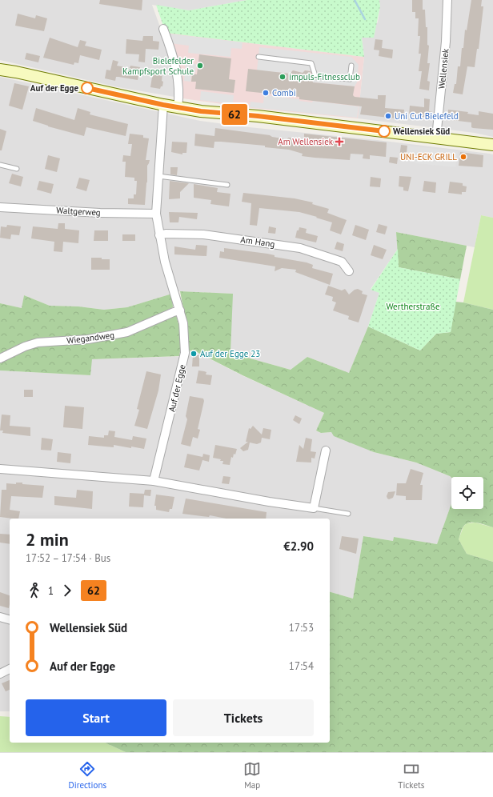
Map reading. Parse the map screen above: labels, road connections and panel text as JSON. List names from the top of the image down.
{
  "streets": {
    "street": [
      "Wellensiek",
      "Waltgerweg",
      "Am Hang",
      "Wiegandweg",
      "Auf der Egge"
    ]
  },
  "crossings": [
    ["Waltgerweg", "Auf der Egge"],
    ["Am Hang", "Auf der Egge"],
    ["Wiegandweg", "Auf der Egge"]
  ],
  "parks": ["Wertherstraße"],
  "places": {
    "other": [
      "Bielefelder Kampfsport Schule",
      "impuls-Fitnessclub",
      "Auf der Egge",
      "Combi",
      "Uni Cut Bielefeld",
      "Wellensiek Süd",
      "UNI-ECK GRILL",
      "Auf der Egge 23"
    ],
    "health": ["Am Wellensiek"]
  },
  "lines": ["bus line 62"],
  "page": {
    "on_map": "62",
    "heading": ["2 min", "17:52 – 17:54 · Bus", "€2.90"],
    "legs": ["1", "62"],
    "list": [
      {
        "name": "Wellensiek Süd",
        "value": "17:53"
      },
      {
        "name": "Auf der Egge",
        "value": "17:54"
      }
    ],
    "buttons": ["Start", "Tickets"],
    "tabs": ["Directions", "Map", "Tickets"]
  }
}
